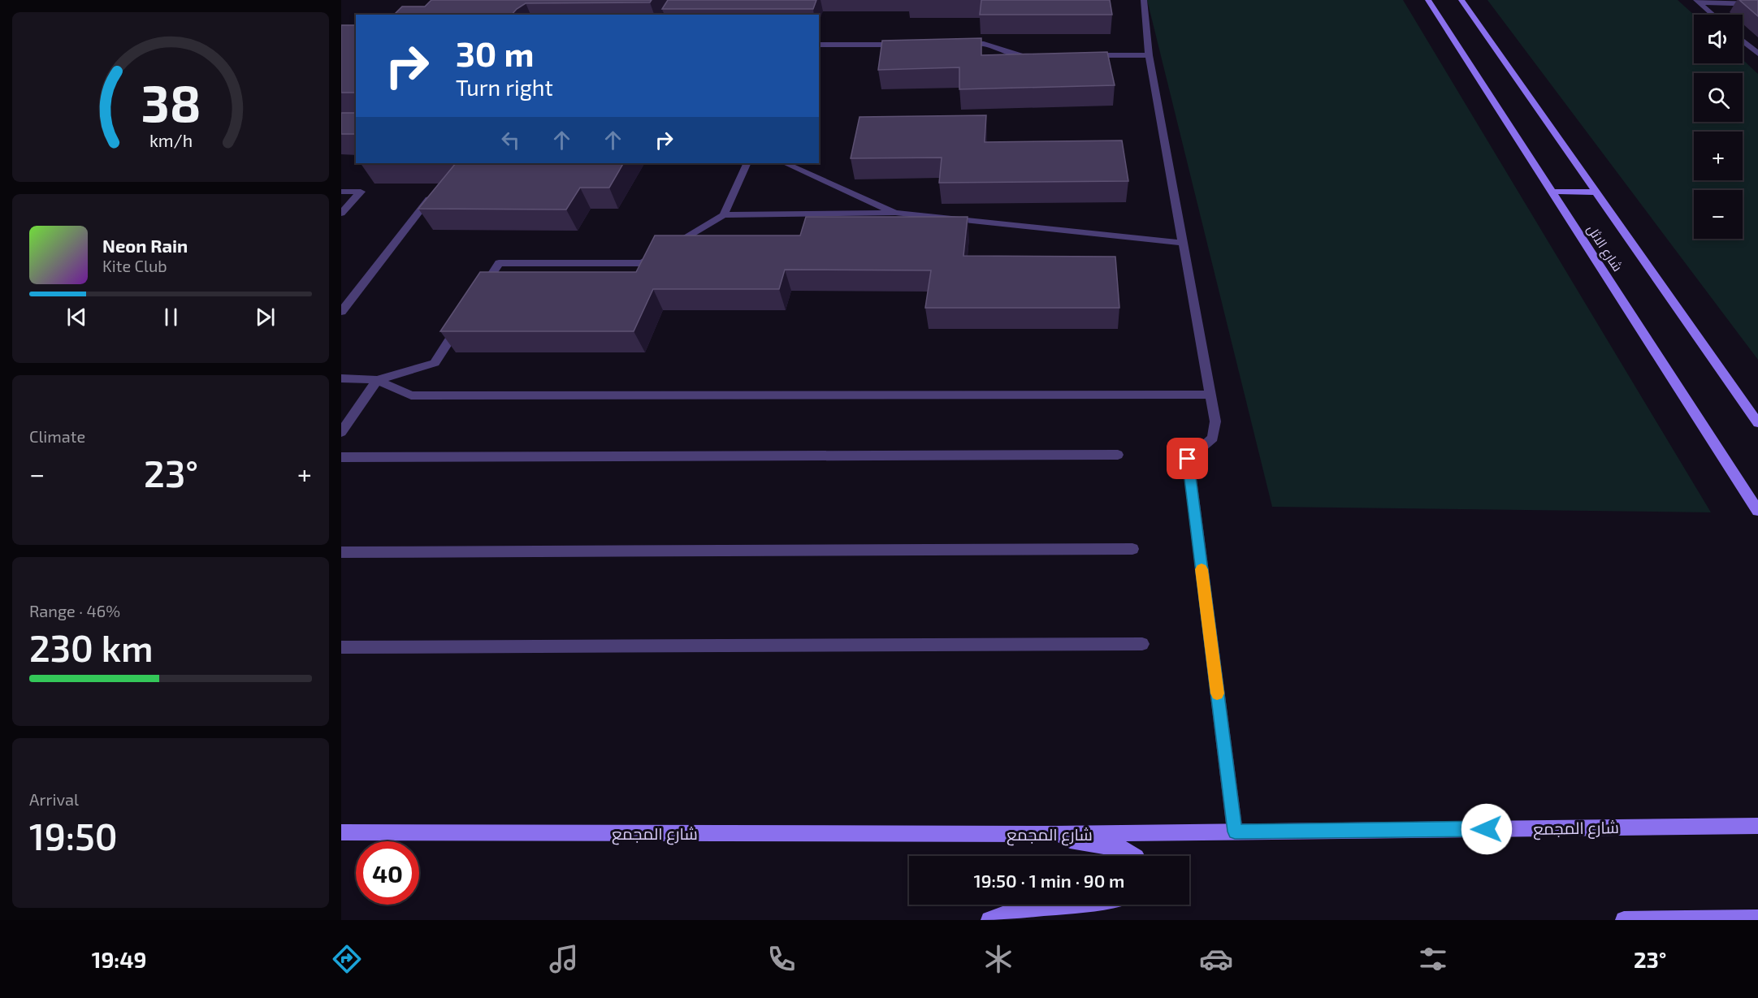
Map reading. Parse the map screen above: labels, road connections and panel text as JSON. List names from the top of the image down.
{
  "streets": {
    "street": ["شارع الاثل", "شارع المجمع"]
  },
  "page": {
    "map_buttons": ["+", "−"],
    "turn": ["30 m", "Turn right"],
    "song": ["Neon Rain", "Kite Club"],
    "tile": [
      "Climate",
      ["Range · 46%", "230 km"],
      ["Arrival", "19:50"]
    ],
    "heat": ["−", "23°", "+"],
    "limit": "40",
    "trip": "19:50 · 1 min · 90 m",
    "tabs": ["19:49", "23°"],
    "gauge": ["38", "km/h"]
  }
}
